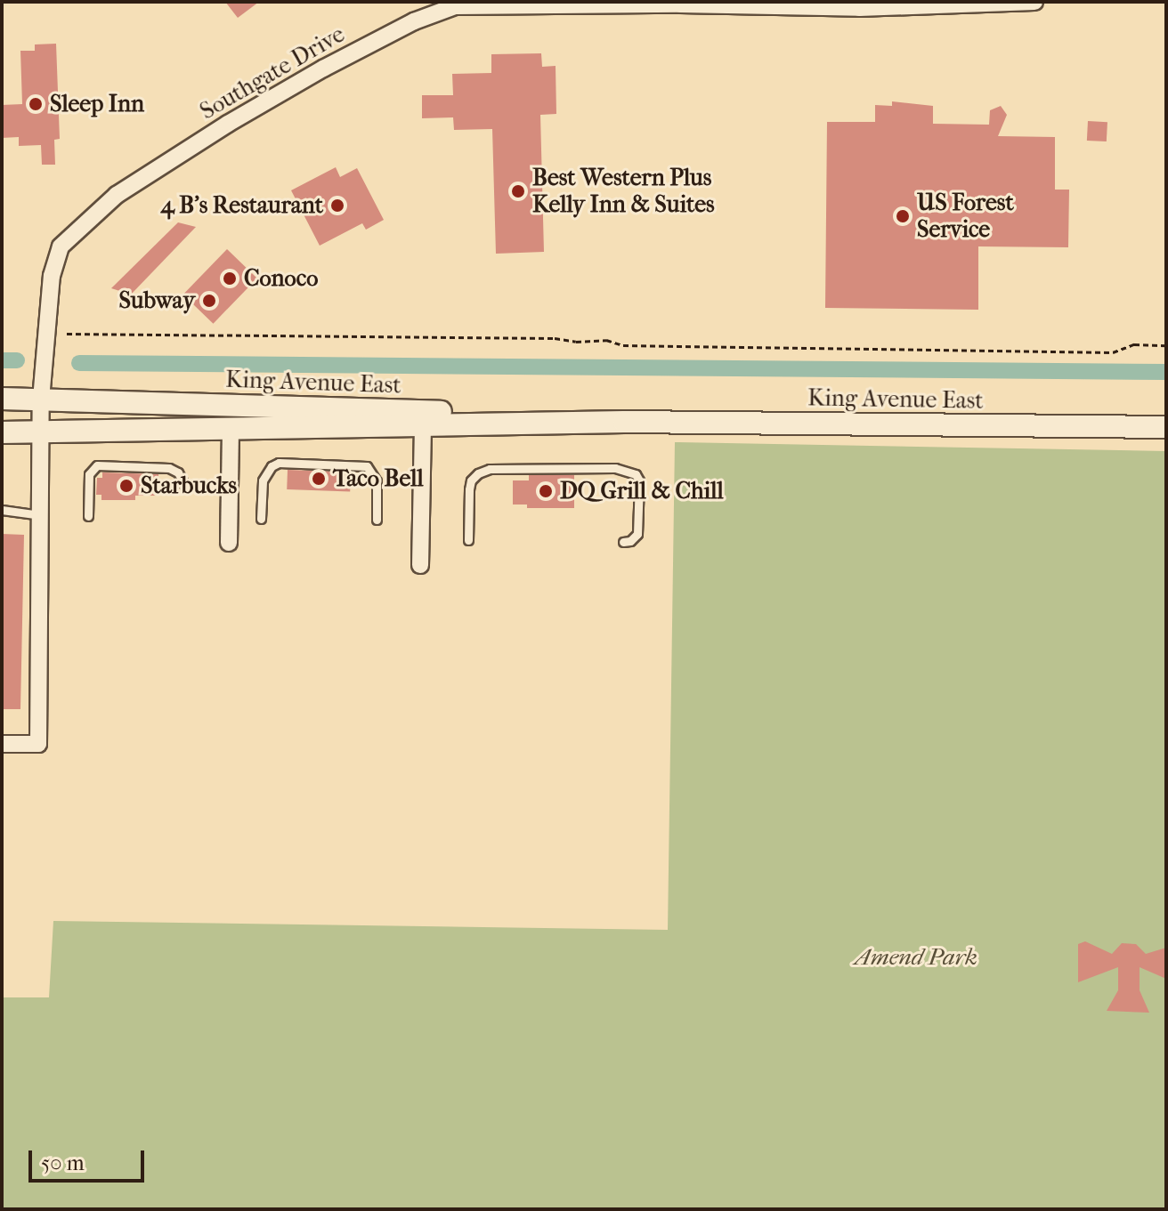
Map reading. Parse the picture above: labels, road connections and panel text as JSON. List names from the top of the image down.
{
  "streets": {
    "main road": ["King Avenue East"],
    "street": ["Southgate Drive"]
  },
  "crossings": [
    ["Southgate Drive", "King Avenue East"]
  ],
  "parks": ["Amend Park"],
  "places": [
    "Sleep Inn",
    "Best Western Plus Kelly Inn & Suites",
    "4 B's Restaurant",
    "US Forest Service",
    "Conoco",
    "Subway",
    "Taco Bell",
    "Starbucks",
    "DQ Grill & Chill"
  ],
  "scale_bar": "50 m"
}
